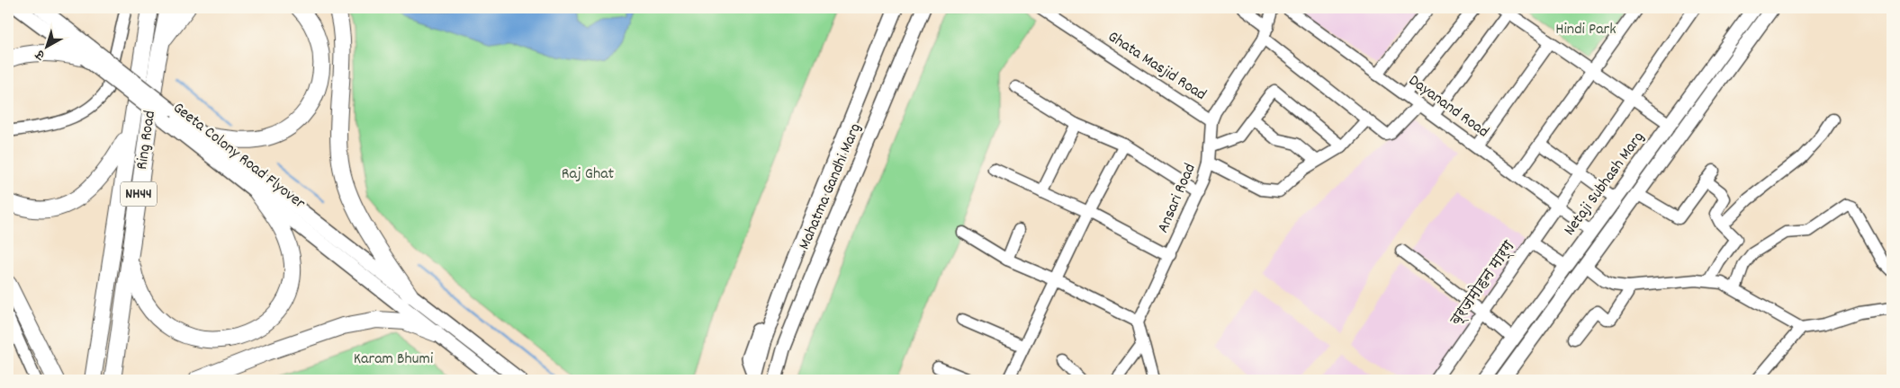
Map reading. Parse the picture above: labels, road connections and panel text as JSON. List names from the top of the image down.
{
  "streets": {
    "highway": ["Ring Road", "NH44"],
    "main road": ["Geeta Colony Road Flyover", "Netaji Subhash Marg", "Mahatma Gandhi Marg"],
    "street": [
      "Ghata Masjid Road",
      "Dayanand Road",
      "Ansari Road",
      "ब्रजमोहन मार्ग"
    ]
  },
  "crossings": [
    ["Ghata Masjid Road", "Ansari Road"],
    ["Dayanand Road", "Netaji Subhash Marg"],
    ["Dayanand Road", "ब्रजमोहन मार्ग"]
  ],
  "parks": ["Hindi Park", "Raj Ghat", "Karam Bhumi"],
  "north": "bottom left"
}
